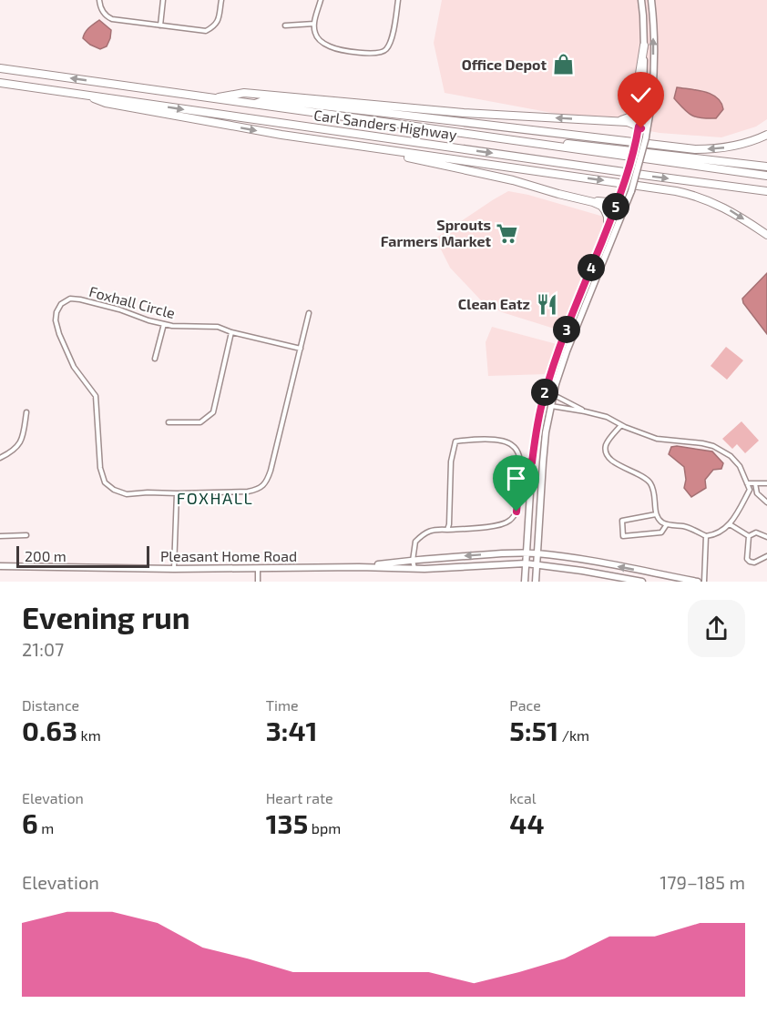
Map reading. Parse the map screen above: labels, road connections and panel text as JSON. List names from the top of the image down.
{
  "streets": {
    "highway": ["Carl Sanders Highway"],
    "main road": ["Pleasant Home Road"],
    "street": ["Foxhall Circle"]
  },
  "districts": ["FOXHALL"],
  "places": {
    "shop": ["Office Depot"],
    "supermarket": ["Sprouts Farmers Market"],
    "restaurant": ["Clean Eatz"]
  },
  "scale_bar": "200 m",
  "page": {
    "pins": [
      "5",
      "4",
      "3",
      "2"
    ],
    "scale": "200 m",
    "heading": ["Evening run", "21:07"],
    "stats": [
      ["Distance", "0.63 km"],
      ["Time", "3:41"],
      ["Pace", "5:51 /km"],
      ["Elevation", "6 m"],
      ["Heart rate", "135 bpm"],
      ["kcal", "44"]
    ],
    "chart": ["Elevation", "179–185 m"]
  }
}
